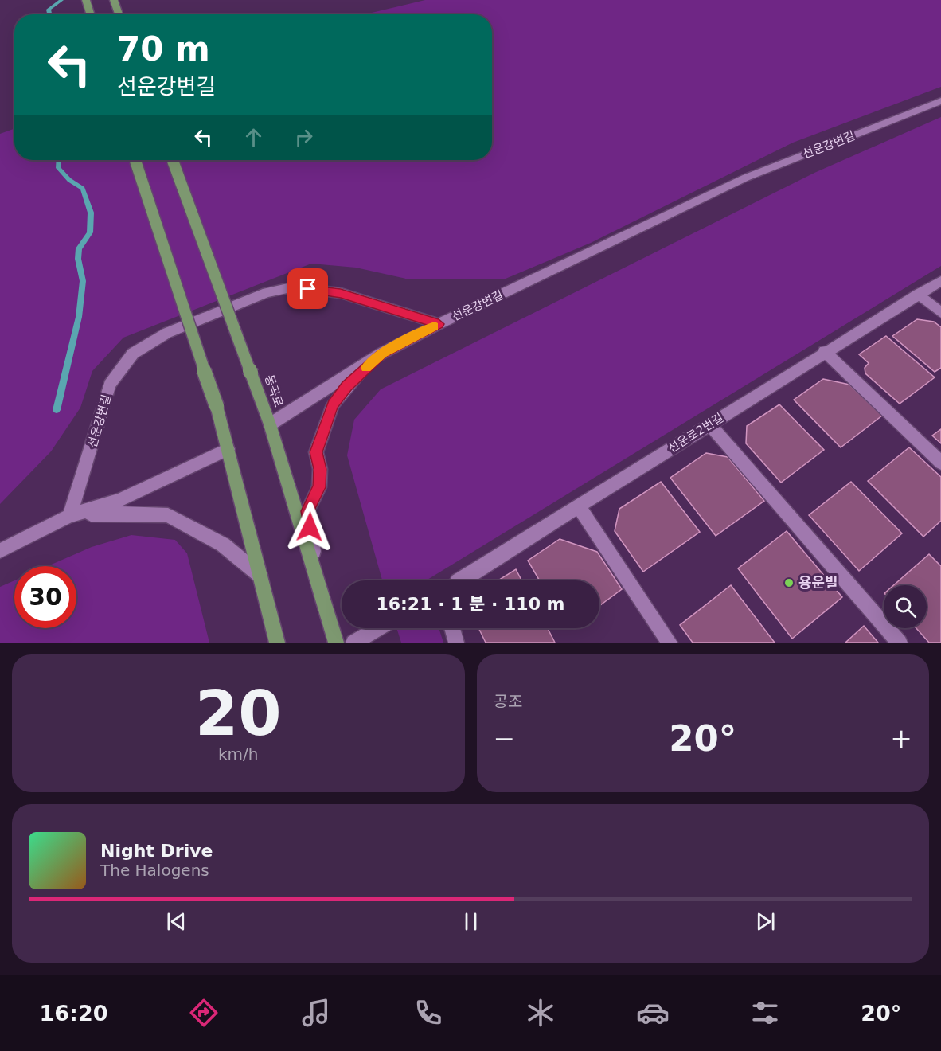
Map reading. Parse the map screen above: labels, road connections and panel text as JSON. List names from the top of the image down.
{
  "streets": {
    "main road": ["동곡로"],
    "street": ["선운강변길", "선운로2번길"]
  },
  "places": ["용운빌"],
  "page": {
    "turn": ["70 m", "선운강변길"],
    "limit": "30",
    "trip": "16:21 · 1 분 · 110 m",
    "tile": [
      ["20", "km/h"],
      "공조"
    ],
    "heat": ["−", "20°", "+"],
    "song": ["Night Drive", "The Halogens"],
    "tabs": ["16:20", "20°"]
  }
}
